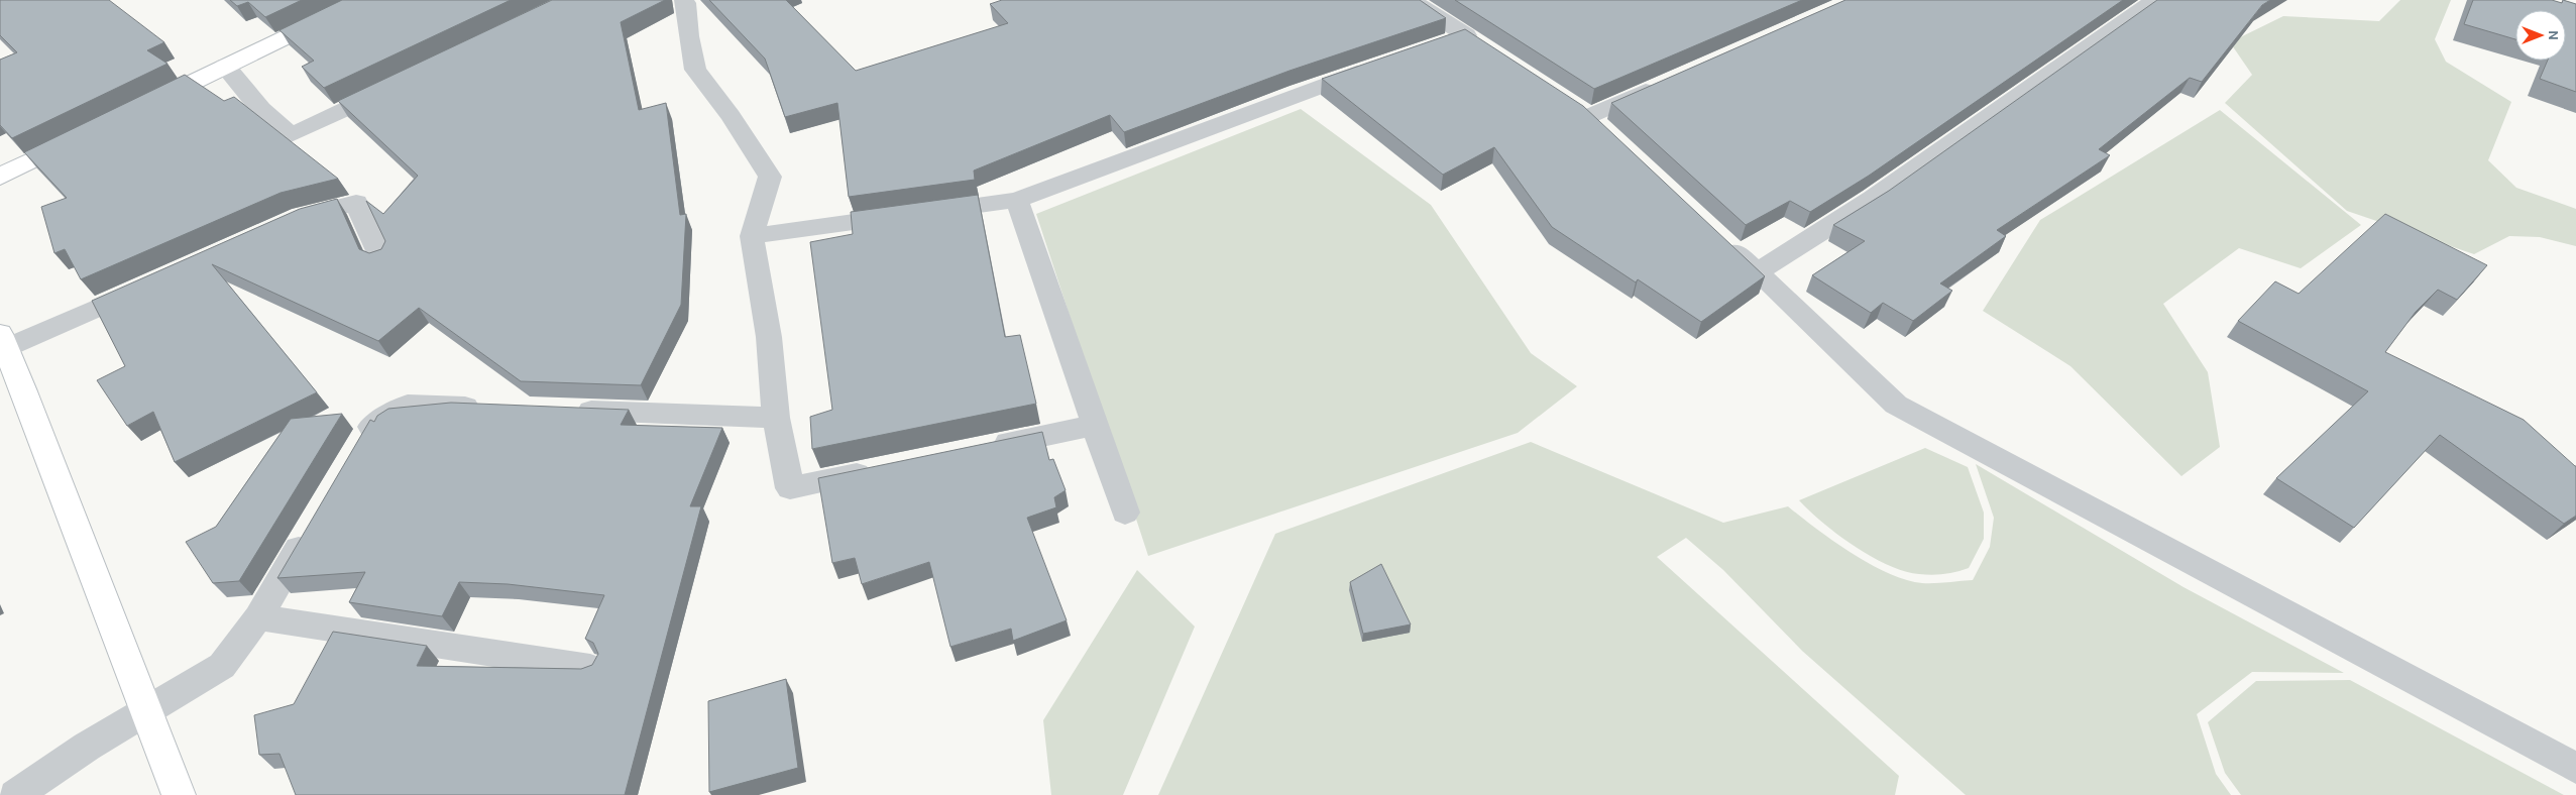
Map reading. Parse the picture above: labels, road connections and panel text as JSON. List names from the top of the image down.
{
  "north": "right"
}
